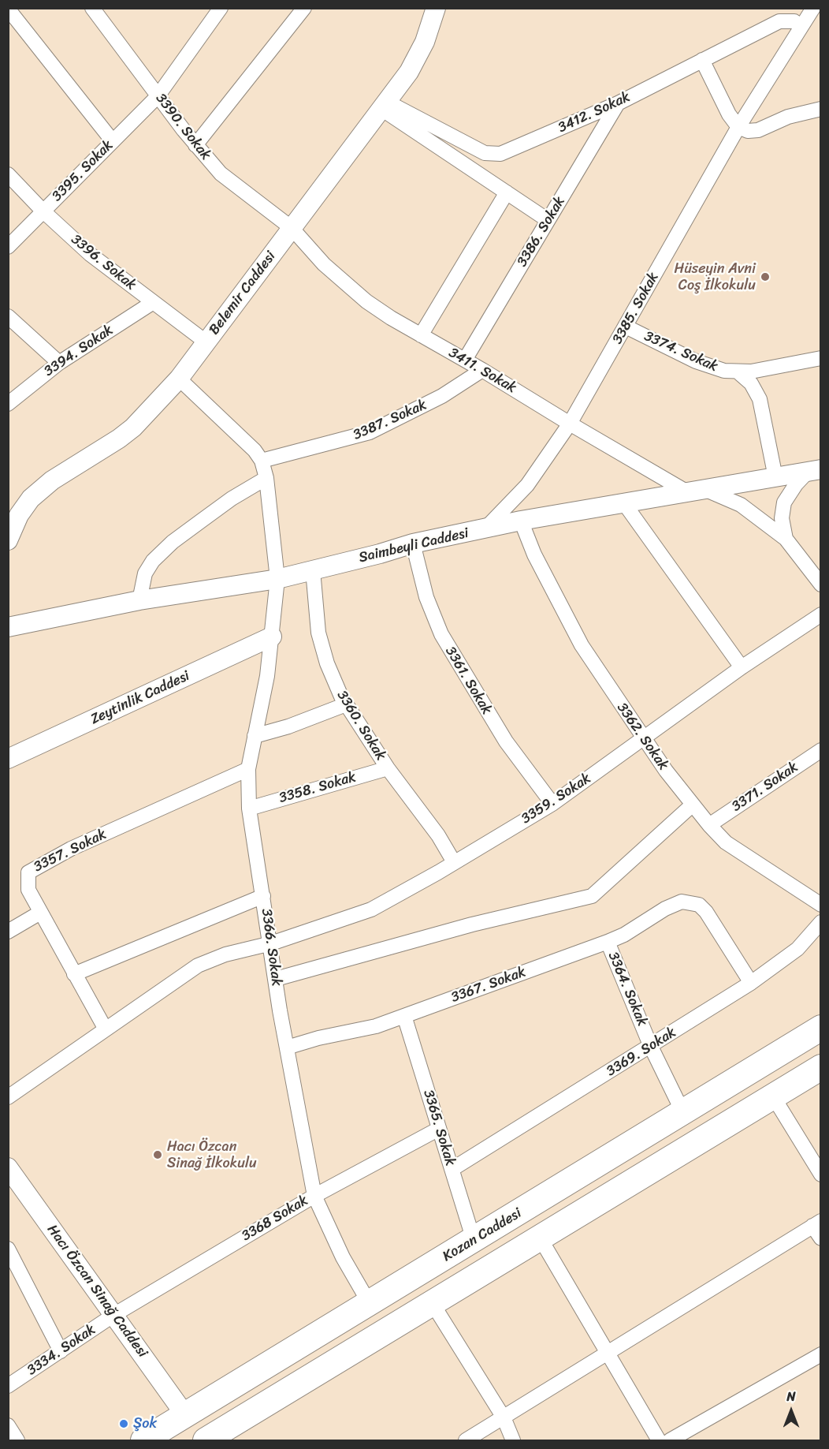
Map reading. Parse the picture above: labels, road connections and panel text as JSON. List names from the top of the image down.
{
  "streets": {
    "highway": ["Kozan Caddesi"],
    "street": [
      "3412. Sokak",
      "3390. Sokak",
      "3395. Sokak",
      "3386. Sokak",
      "3396. Sokak",
      "Belemir Caddesi",
      "3385. Sokak",
      "3394. Sokak",
      "3374. Sokak",
      "3411. Sokak",
      "3387. Sokak",
      "Saimbeyli Caddesi",
      "3361. Sokak",
      "Zeytinlik Caddesi",
      "3360. Sokak",
      "3362. Sokak",
      "3371. Sokak",
      "3358. Sokak",
      "3359. Sokak",
      "3357. Sokak",
      "3366. Sokak",
      "3367. Sokak",
      "3364. Sokak",
      "3369. Sokak",
      "3365. Sokak",
      "3368 Sokak",
      "Hacı Özcan Sinağ Caddesi",
      "3334. Sokak"
    ]
  },
  "crossings": [
    ["3412. Sokak", "3386. Sokak"],
    ["3412. Sokak", "Belemir Caddesi"],
    ["3412. Sokak", "3385. Sokak"],
    ["3390. Sokak", "3395. Sokak"],
    ["3390. Sokak", "Belemir Caddesi"],
    ["3390. Sokak", "3411. Sokak"],
    ["3395. Sokak", "3396. Sokak"],
    ["3386. Sokak", "3411. Sokak"],
    ["3396. Sokak", "Belemir Caddesi"],
    ["3396. Sokak", "3394. Sokak"],
    ["Belemir Caddesi", "3411. Sokak"],
    ["3385. Sokak", "3374. Sokak"],
    ["3385. Sokak", "3411. Sokak"],
    ["3385. Sokak", "Saimbeyli Caddesi"],
    ["3411. Sokak", "3387. Sokak"],
    ["3411. Sokak", "Saimbeyli Caddesi"],
    ["3387. Sokak", "3366. Sokak"],
    ["Saimbeyli Caddesi", "3361. Sokak"],
    ["Saimbeyli Caddesi", "3360. Sokak"],
    ["Saimbeyli Caddesi", "3362. Sokak"],
    ["Saimbeyli Caddesi", "3366. Sokak"],
    ["3361. Sokak", "3359. Sokak"],
    ["Zeytinlik Caddesi", "3366. Sokak"],
    ["3360. Sokak", "3358. Sokak"],
    ["3360. Sokak", "3359. Sokak"],
    ["3362. Sokak", "3371. Sokak"],
    ["3362. Sokak", "3359. Sokak"],
    ["3358. Sokak", "3366. Sokak"],
    ["3359. Sokak", "3357. Sokak"],
    ["3359. Sokak", "3366. Sokak"],
    ["3357. Sokak", "3366. Sokak"],
    ["3366. Sokak", "3367. Sokak"],
    ["3366. Sokak", "3368 Sokak"],
    ["3366. Sokak", "Kozan Caddesi"],
    ["3367. Sokak", "3364. Sokak"],
    ["3367. Sokak", "3369. Sokak"],
    ["3367. Sokak", "3365. Sokak"],
    ["3364. Sokak", "3369. Sokak"],
    ["3364. Sokak", "Kozan Caddesi"],
    ["3369. Sokak", "3365. Sokak"],
    ["3365. Sokak", "3368 Sokak"],
    ["3365. Sokak", "Kozan Caddesi"],
    ["3368 Sokak", "Hacı Özcan Sinağ Caddesi"],
    ["3368 Sokak", "3334. Sokak"],
    ["Kozan Caddesi", "Hacı Özcan Sinağ Caddesi"],
    ["Hacı Özcan Sinağ Caddesi", "3334. Sokak"]
  ],
  "places": ["Hüseyin Avni Coş İlkokulu", "Hacı Özcan Sinağ İlkokulu", "Şok"],
  "north": "top"
}
